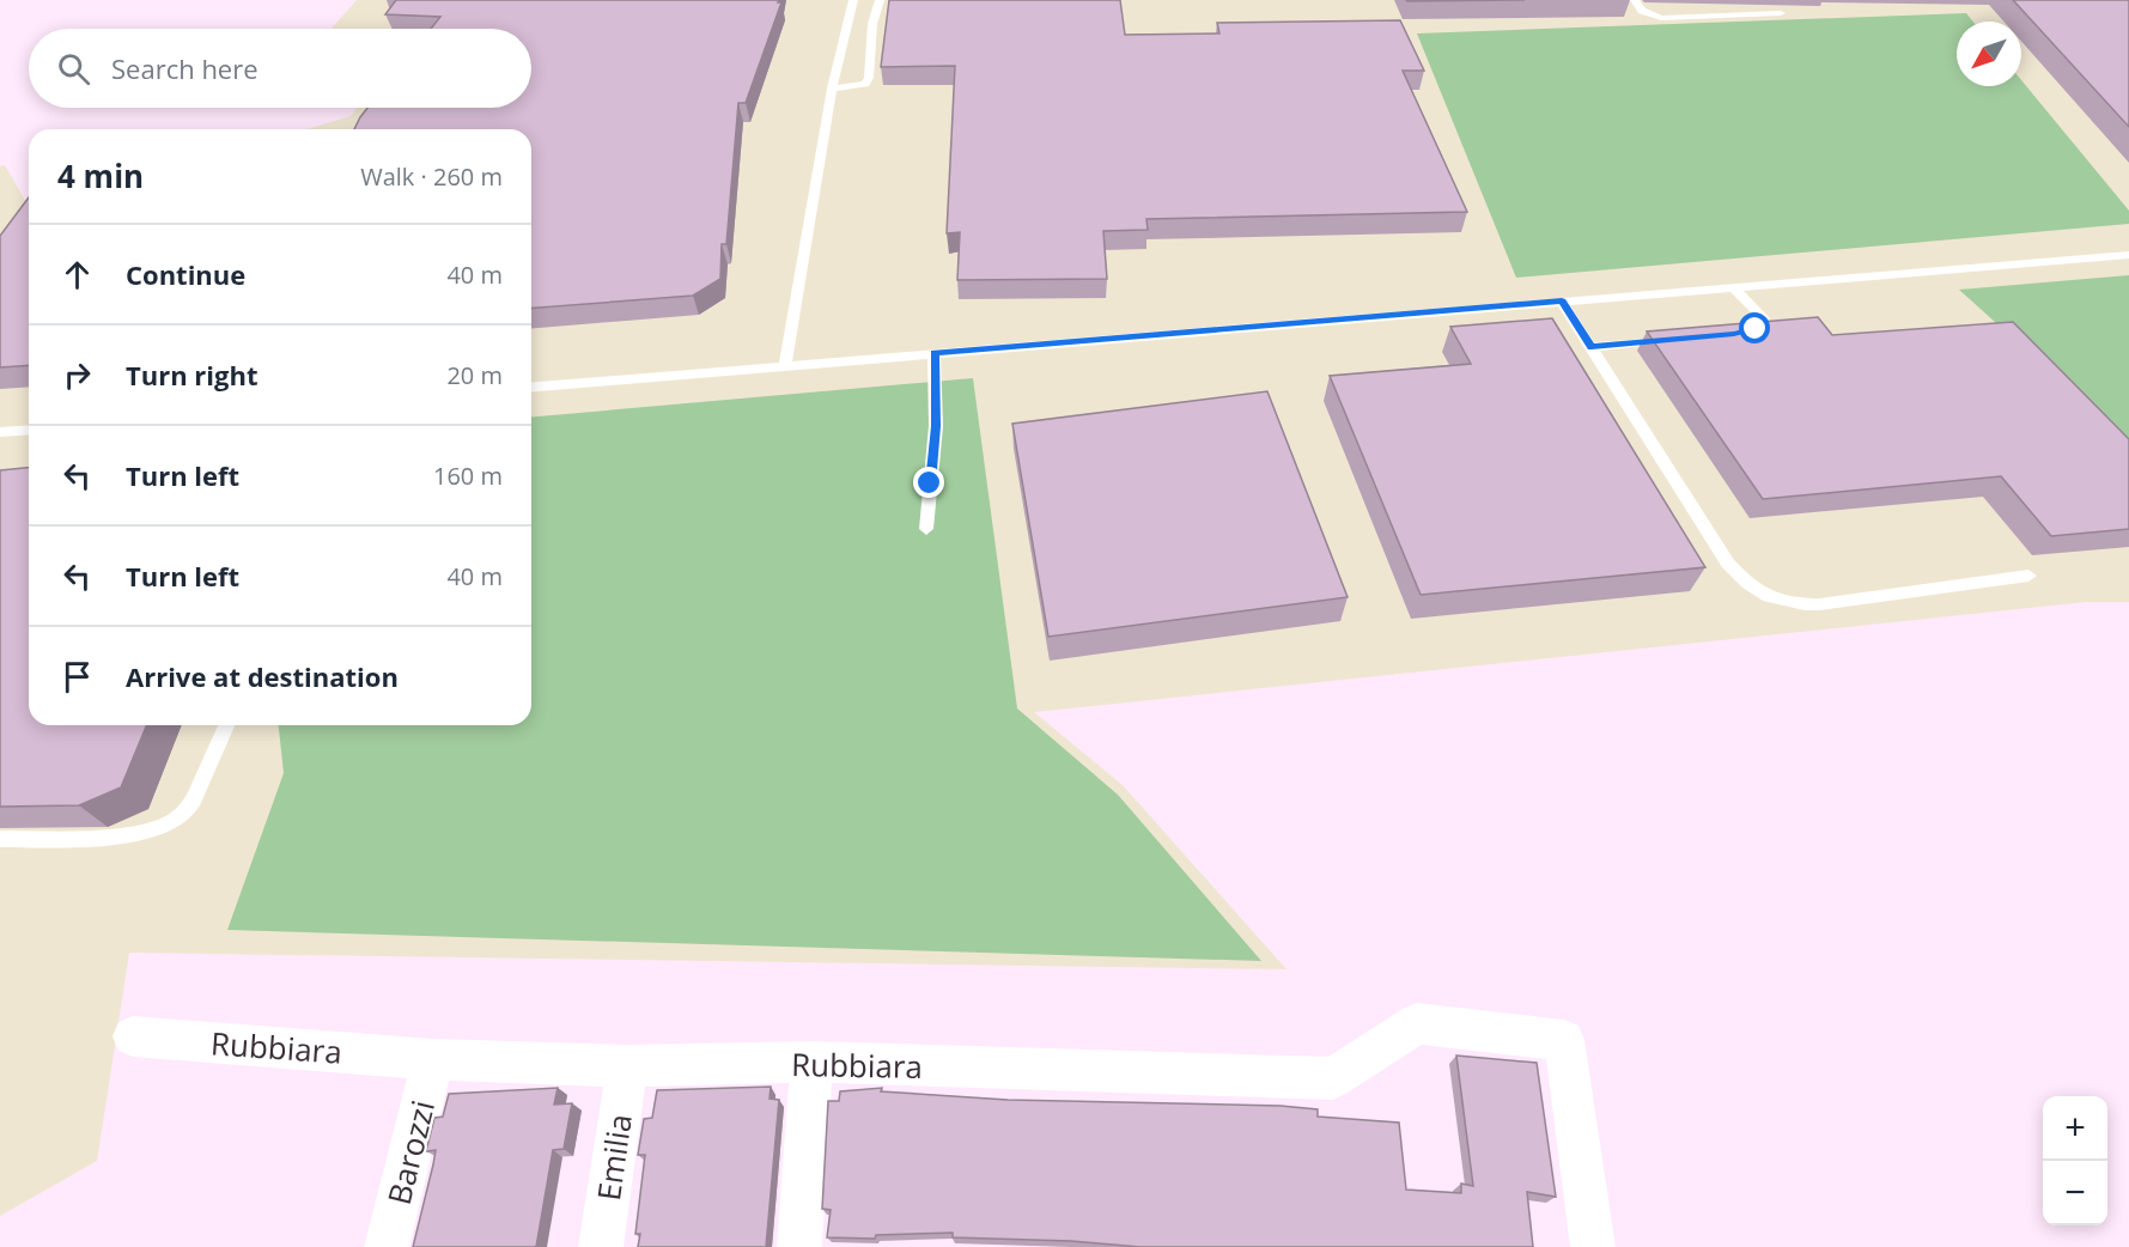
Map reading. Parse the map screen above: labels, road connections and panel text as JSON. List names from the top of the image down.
{
  "streets": {
    "street": ["Rubbiara", "Barozzi", "Emilia"]
  },
  "crossings": [
    ["Rubbiara", "Barozzi"],
    ["Rubbiara", "Emilia"]
  ],
  "north": "bottom left",
  "page": {
    "search": "Search here",
    "heading": ["4 min", "Walk · 260 m"],
    "list": [
      ["Continue", "40 m"],
      ["Turn right", "20 m"],
      ["Turn left", "160 m"],
      ["Turn left", "40 m"],
      "Arrive at destination"
    ],
    "map_buttons": ["+", "−"]
  }
}
